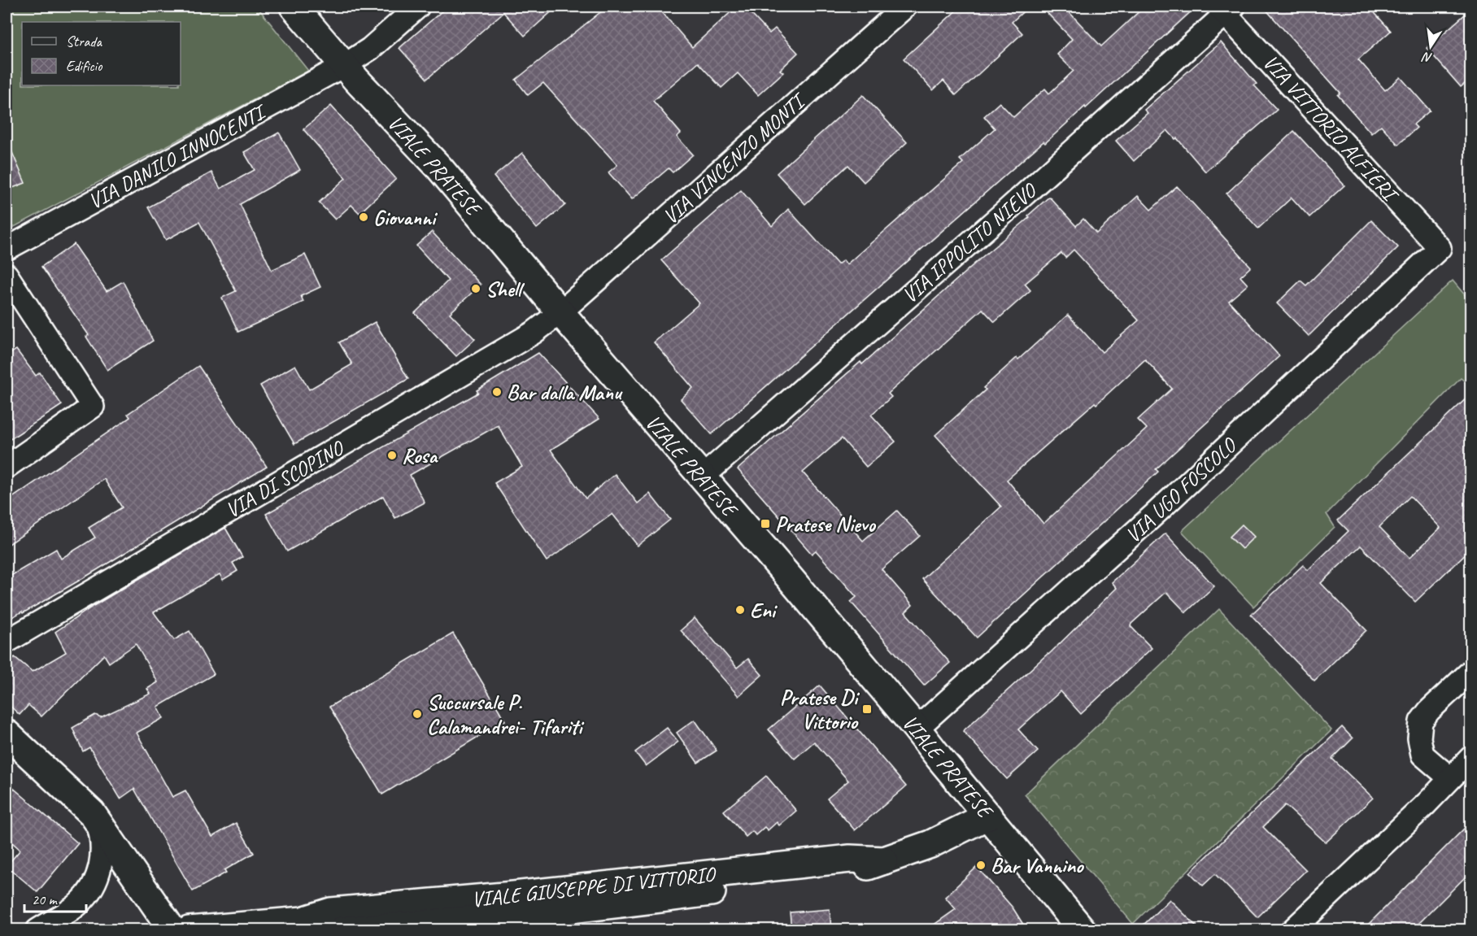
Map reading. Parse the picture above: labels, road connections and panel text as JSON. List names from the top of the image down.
{
  "streets": {
    "main road": ["VIALE PRATESE", "VIALE GIUSEPPE DI VITTORIO"],
    "street": [
      "VIA VITTORIO ALFIERI",
      "VIA DANILO INNOCENTI",
      "VIA VINCENZO MONTI",
      "VIA IPPOLITO NIEVO",
      "VIA DI SCOPINO",
      "VIA UGO FOSCOLO"
    ]
  },
  "crossings": [
    ["VIA VITTORIO ALFIERI", "VIA IPPOLITO NIEVO"],
    ["VIA VITTORIO ALFIERI", "VIA UGO FOSCOLO"],
    ["VIA DANILO INNOCENTI", "VIALE PRATESE"],
    ["VIA VINCENZO MONTI", "VIALE PRATESE"],
    ["VIA VINCENZO MONTI", "VIA DI SCOPINO"],
    ["VIALE PRATESE", "VIA IPPOLITO NIEVO"],
    ["VIALE PRATESE", "VIA DI SCOPINO"],
    ["VIALE PRATESE", "VIA UGO FOSCOLO"],
    ["VIALE PRATESE", "VIALE GIUSEPPE DI VITTORIO"]
  ],
  "places": {
    "other": [
      "Giovanni",
      "Shell",
      "Bar dalla Manu",
      "Rosa",
      "Eni",
      "Succursale P. Calamandrei- Tifariti",
      "Bar Vannino"
    ],
    "transit": ["Pratese Nievo", "Pratese Di Vittorio"]
  },
  "legend": ["Strada", "Edificio"],
  "scale_bar": "20 m",
  "north": "bottom"
}
